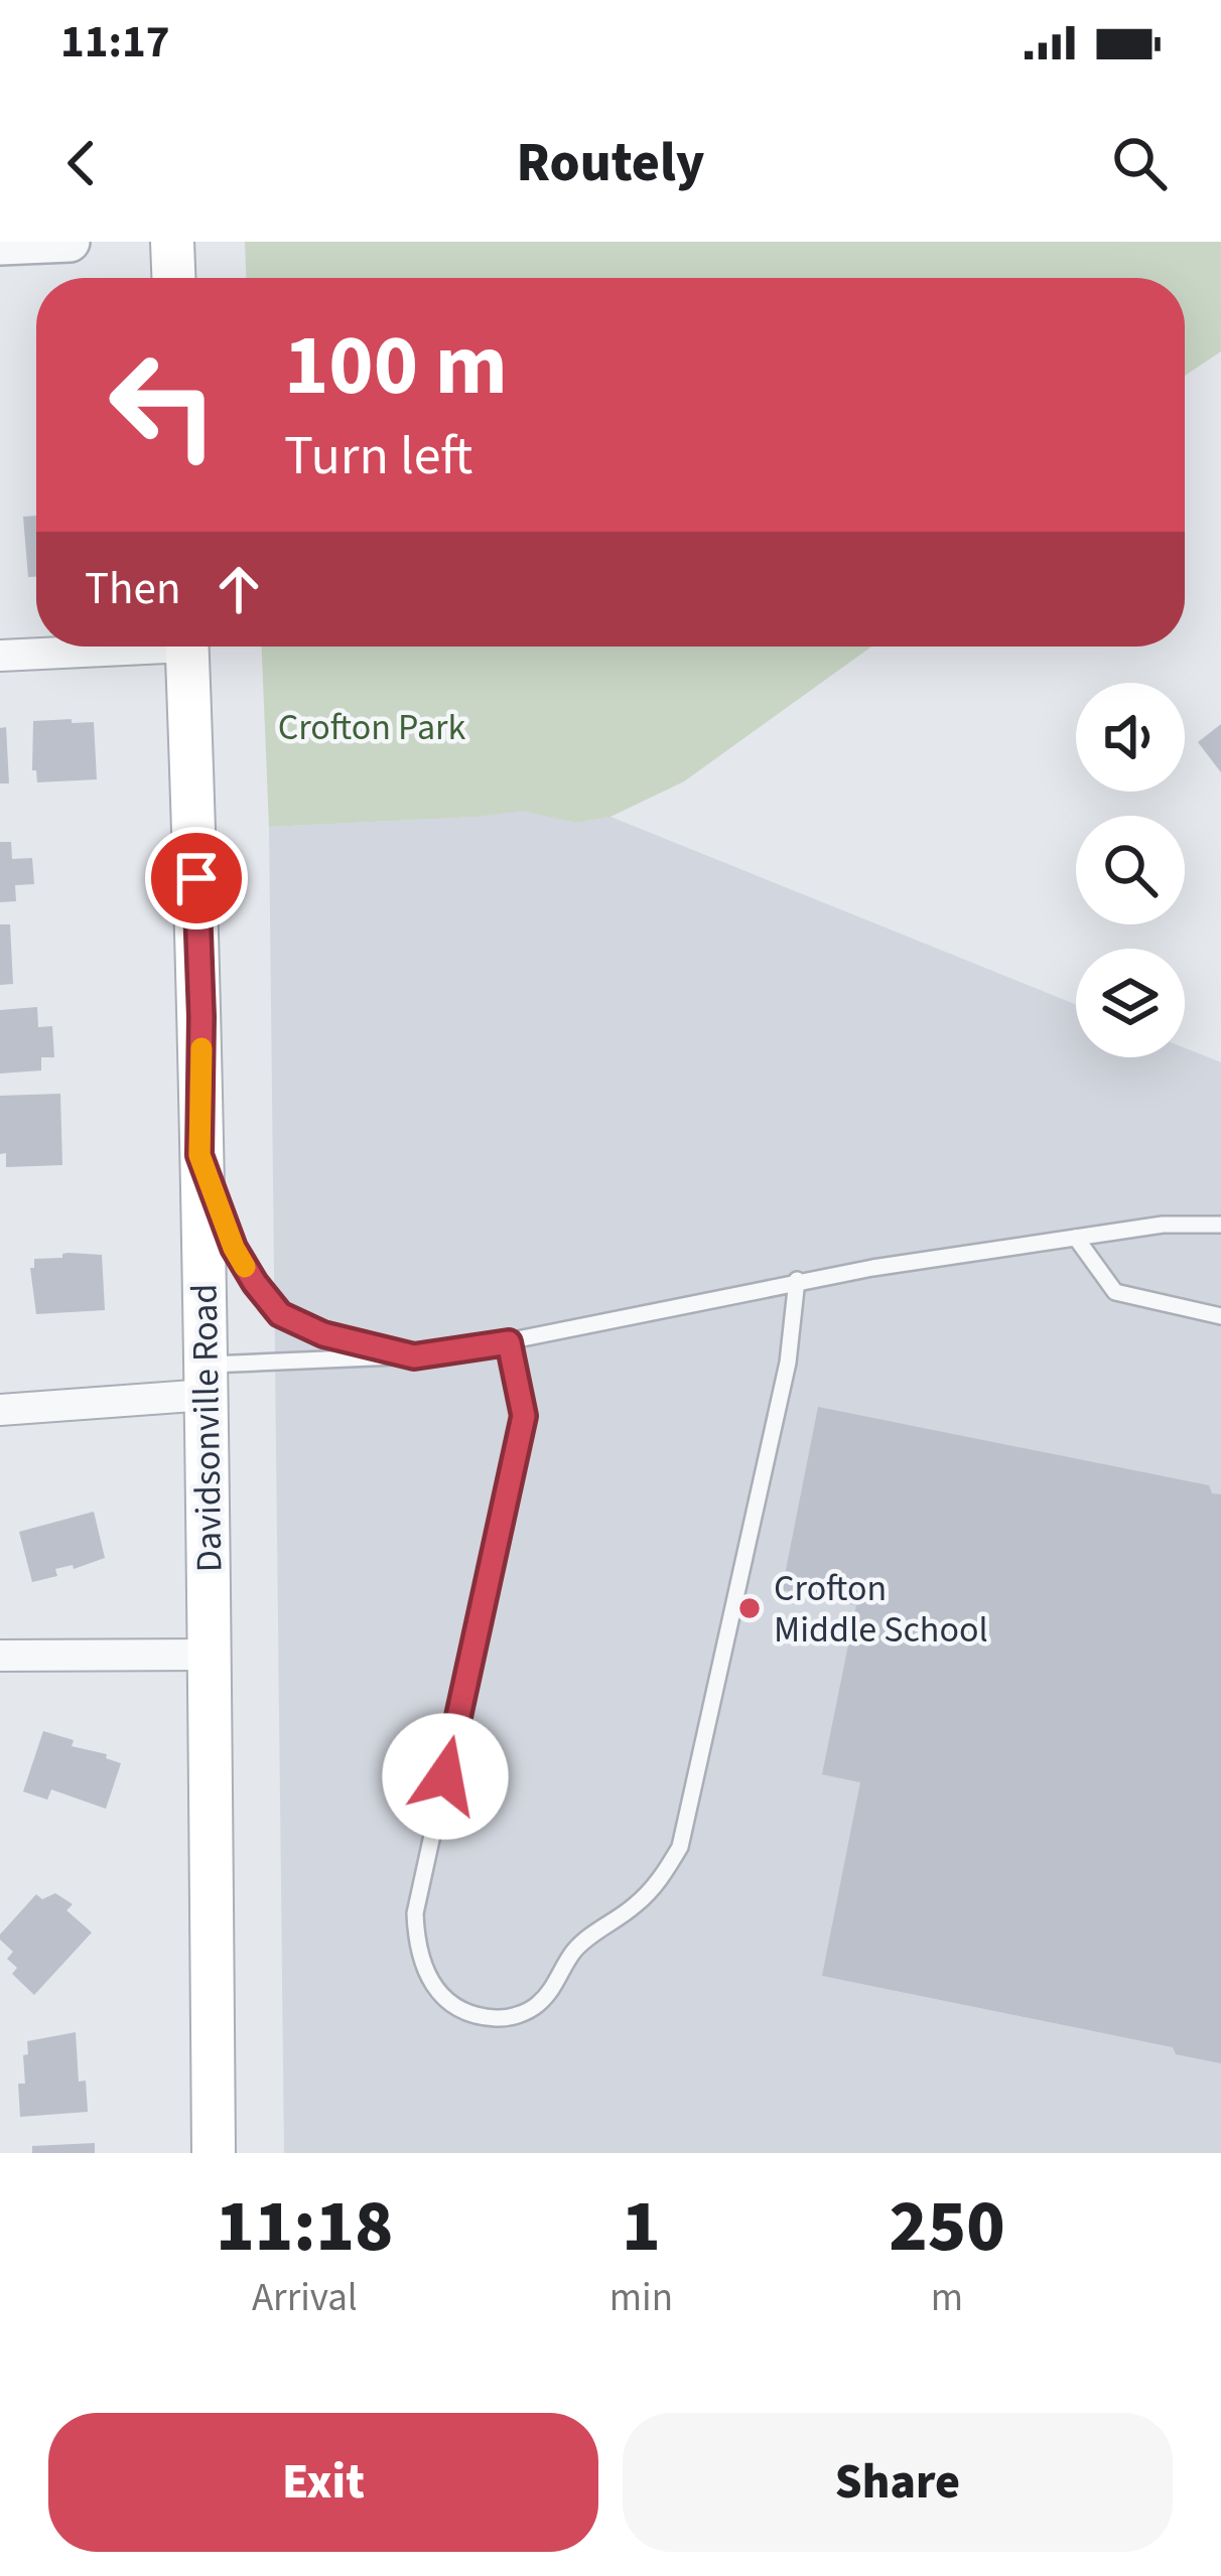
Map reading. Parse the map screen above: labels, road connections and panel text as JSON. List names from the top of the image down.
{
  "streets": {
    "main road": ["Davidsonville Road"]
  },
  "parks": ["Crofton Park"],
  "places": ["Crofton Middle School"],
  "page": {
    "status": "11:17",
    "header": "Routely",
    "turn": ["100 m", "Turn left"],
    "then": "Then",
    "eta": [
      "11:18",
      "Arrival",
      "1",
      "min",
      "250",
      "m"
    ],
    "buttons": ["Exit", "Share"]
  }
}
